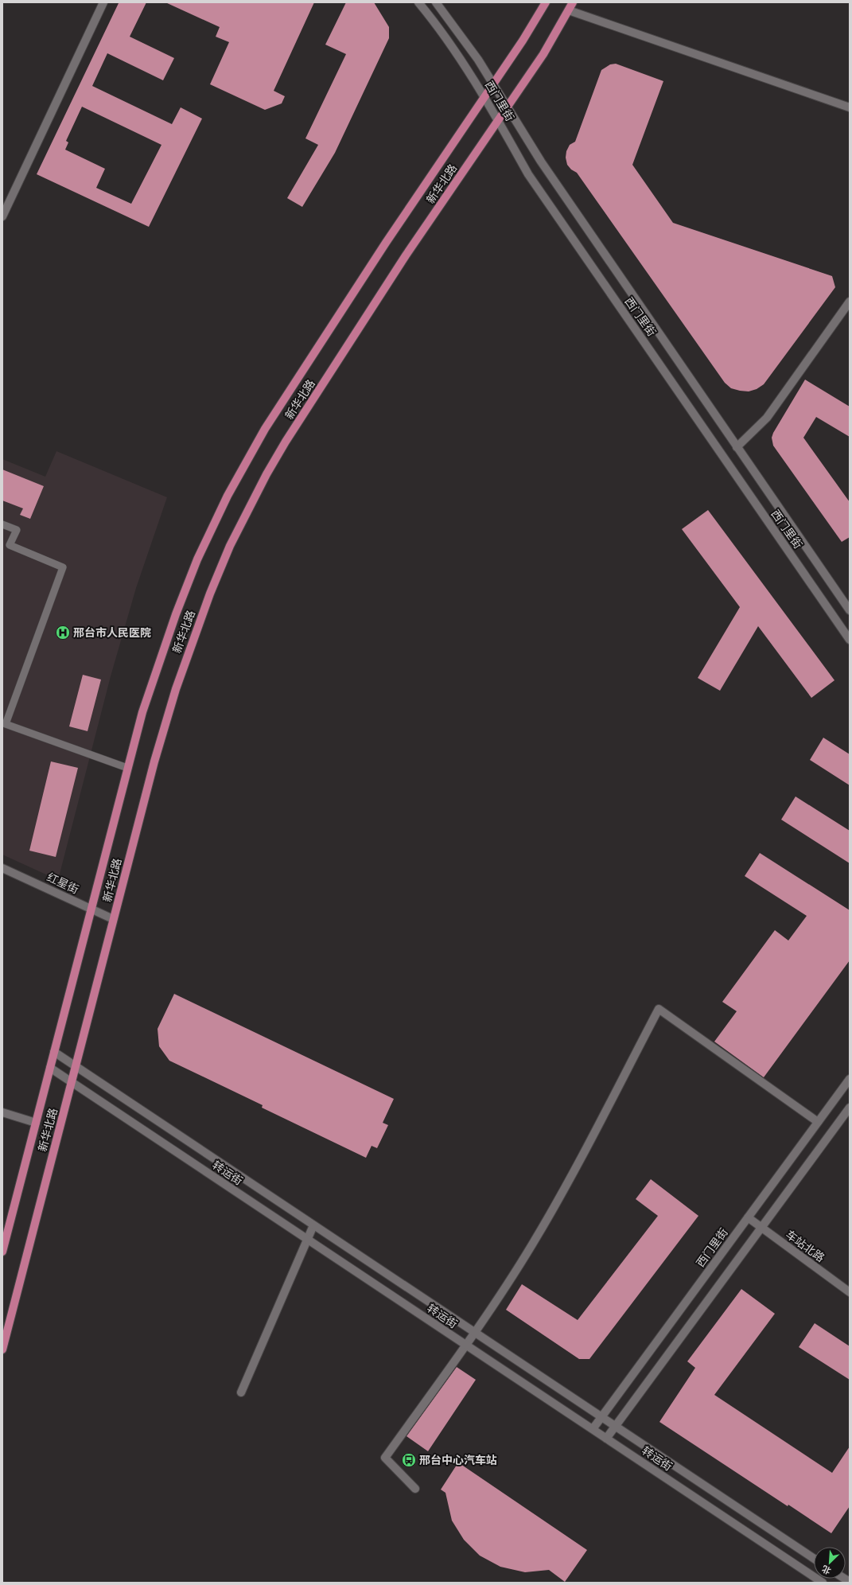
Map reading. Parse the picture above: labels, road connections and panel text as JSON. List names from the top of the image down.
{
  "streets": {
    "main road": ["新华北路"],
    "street": [
      "西门里街",
      "红星街",
      "转运街",
      "车站北路"
    ]
  },
  "crossings": [
    ["西门里街", "新华北路"],
    ["西门里街", "转运街"],
    ["西门里街", "车站北路"],
    ["新华北路", "红星街"],
    ["新华北路", "转运街"]
  ],
  "places": {
    "hospital": ["邢台市人民医院"],
    "bus stop": ["邢台中心汽车站"]
  },
  "north": "bottom left"
}
